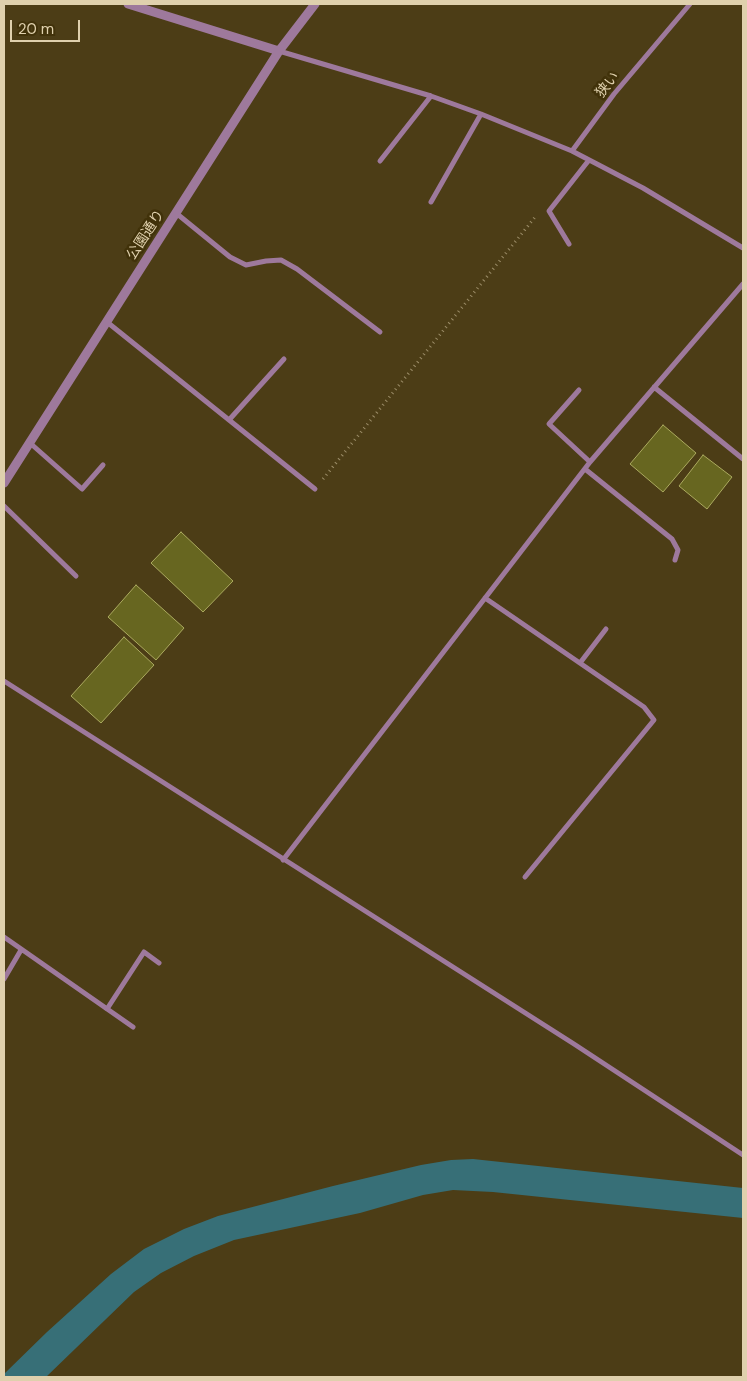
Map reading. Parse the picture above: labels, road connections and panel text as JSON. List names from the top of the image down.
{
  "streets": {
    "street": ["狭い", "公園通り"]
  },
  "scale_bar": "20 m"
}
